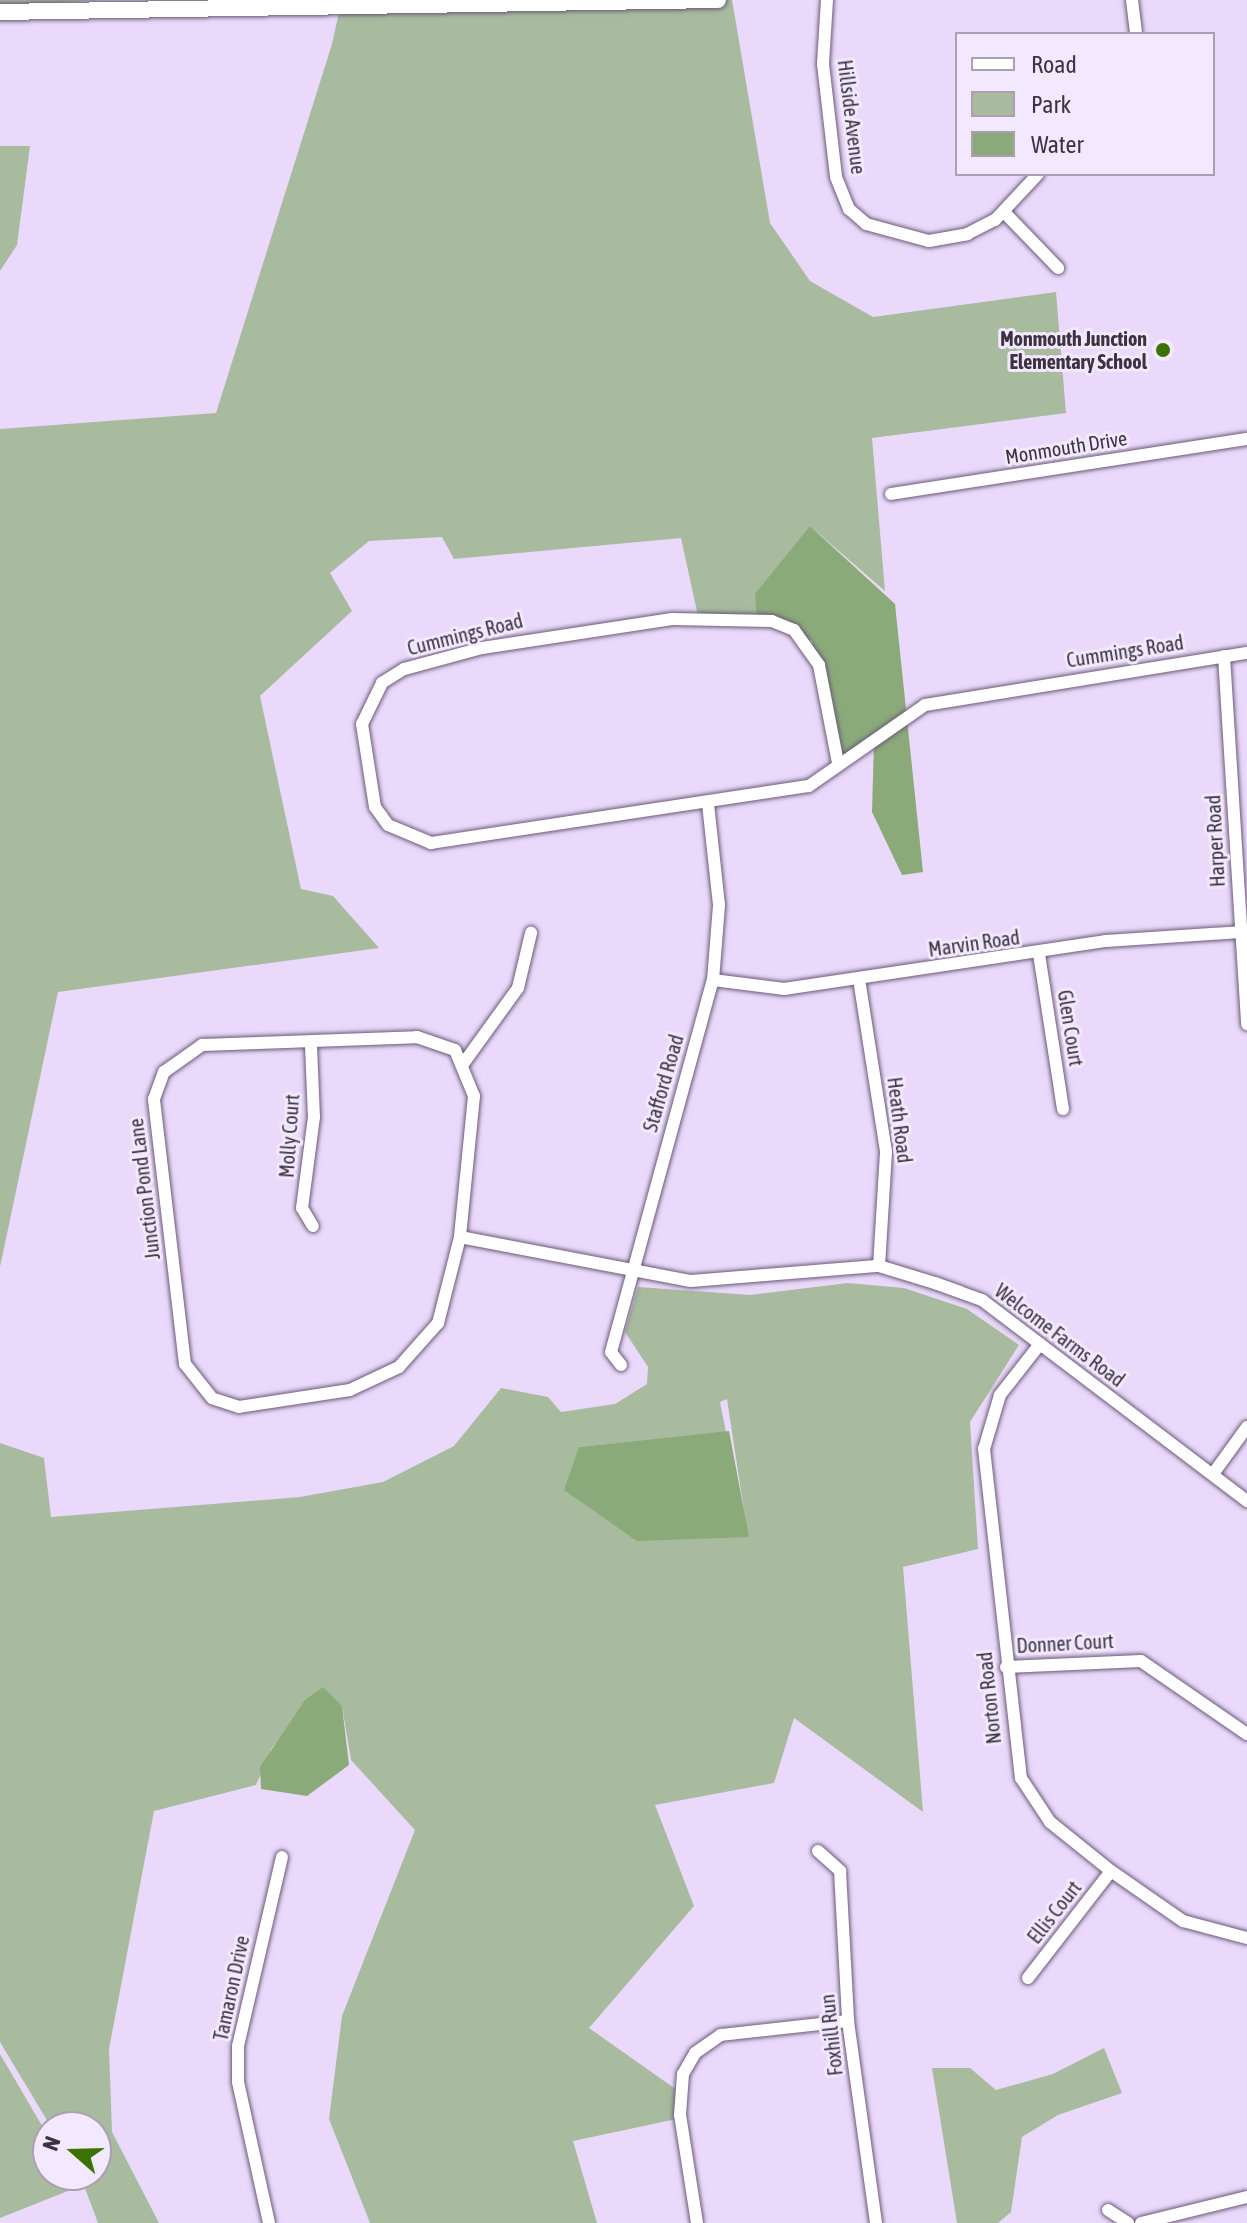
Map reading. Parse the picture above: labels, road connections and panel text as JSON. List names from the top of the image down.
{
  "streets": {
    "street": [
      "Hillside Avenue",
      "Monmouth Drive",
      "Cummings Road",
      "Harper Road",
      "Marvin Road",
      "Glen Court",
      "Stafford Road",
      "Heath Road",
      "Molly Court",
      "Junction Pond Lane",
      "Welcome Farms Road",
      "Donner Court",
      "Norton Road",
      "Ellis Court",
      "Tamaron Drive",
      "Foxhill Run"
    ]
  },
  "crossings": [
    ["Cummings Road", "Harper Road"],
    ["Cummings Road", "Stafford Road"],
    ["Harper Road", "Marvin Road"],
    ["Marvin Road", "Glen Court"],
    ["Marvin Road", "Stafford Road"],
    ["Marvin Road", "Heath Road"],
    ["Stafford Road", "Welcome Farms Road"],
    ["Heath Road", "Welcome Farms Road"],
    ["Molly Court", "Junction Pond Lane"],
    ["Welcome Farms Road", "Norton Road"],
    ["Donner Court", "Norton Road"],
    ["Norton Road", "Ellis Court"]
  ],
  "places": ["Monmouth Junction Elementary School"],
  "legend": ["Road", "Park", "Water"],
  "north": "left"
}
